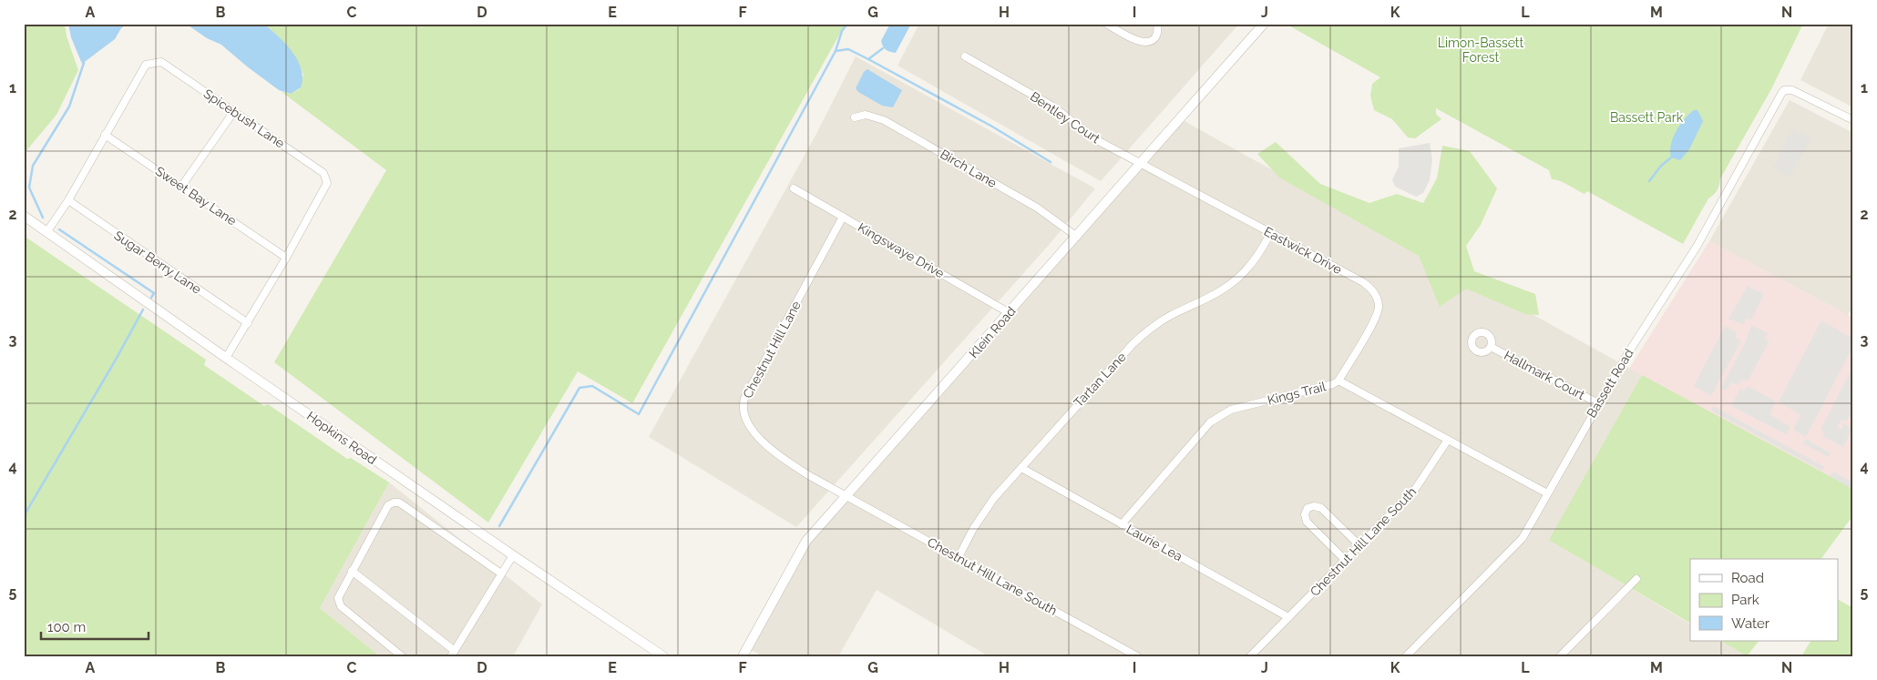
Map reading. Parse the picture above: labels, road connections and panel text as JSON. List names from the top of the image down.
{
  "streets": {
    "street": [
      "Bentley Court",
      "Spicebush Lane",
      "Birch Lane",
      "Sweet Bay Lane",
      "Kingswaye Drive",
      "Eastwick Drive",
      "Sugar Berry Lane",
      "Klein Road",
      "Chestnut Hill Lane",
      "Hallmark Court",
      "Tartan Lane",
      "Bassett Road",
      "Kings Trail",
      "Hopkins Road",
      "Chestnut Hill Lane South",
      "Laurie Lea"
    ]
  },
  "crossings": [
    ["Bentley Court", "Eastwick Drive"],
    ["Bentley Court", "Klein Road"],
    ["Spicebush Lane", "Sweet Bay Lane"],
    ["Spicebush Lane", "Sugar Berry Lane"],
    ["Spicebush Lane", "Hopkins Road"],
    ["Birch Lane", "Klein Road"],
    ["Kingswaye Drive", "Klein Road"],
    ["Kingswaye Drive", "Chestnut Hill Lane"],
    ["Eastwick Drive", "Klein Road"],
    ["Eastwick Drive", "Tartan Lane"],
    ["Eastwick Drive", "Kings Trail"],
    ["Klein Road", "Chestnut Hill Lane"],
    ["Klein Road", "Chestnut Hill Lane South"],
    ["Chestnut Hill Lane", "Chestnut Hill Lane South"],
    ["Hallmark Court", "Bassett Road"],
    ["Tartan Lane", "Chestnut Hill Lane South"],
    ["Tartan Lane", "Laurie Lea"],
    ["Bassett Road", "Kings Trail"],
    ["Kings Trail", "Chestnut Hill Lane South"],
    ["Kings Trail", "Laurie Lea"],
    ["Chestnut Hill Lane South", "Laurie Lea"]
  ],
  "parks": ["Limon-Bassett Forest", "Bassett Park"],
  "legend": ["Road", "Park", "Water"],
  "scale_bar": "100 m",
  "grid": {
    "columns": [
      "A",
      "B",
      "C",
      "D",
      "E",
      "F",
      "G",
      "H",
      "I",
      "J",
      "K",
      "L",
      "M",
      "N"
    ],
    "rows": [
      "1",
      "2",
      "3",
      "4",
      "5"
    ]
  }
}
